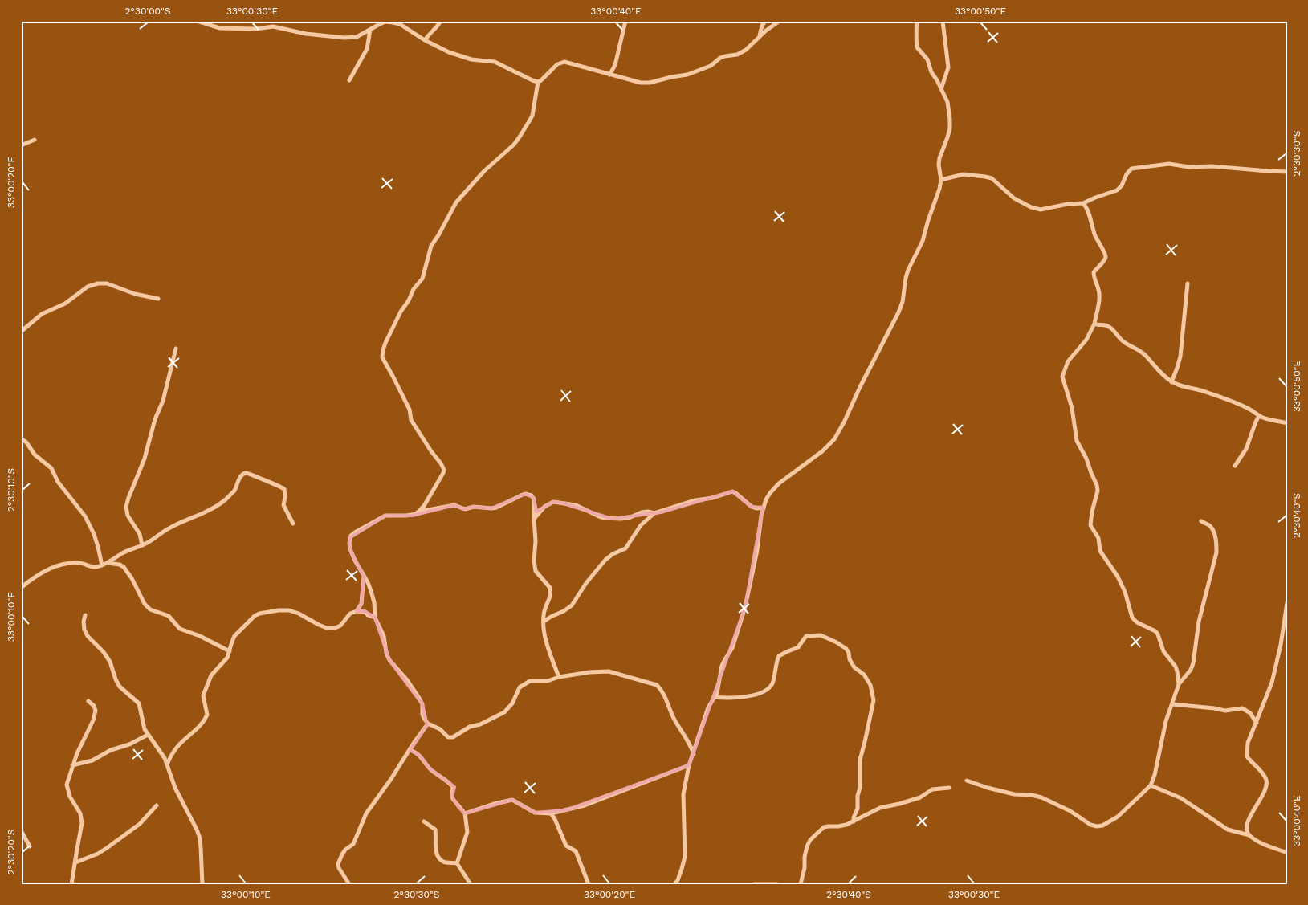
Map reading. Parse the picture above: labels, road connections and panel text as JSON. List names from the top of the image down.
{
  "coordinates": [
    "2°30'00\"S",
    "33°00'30\"E",
    "33°00'40\"E",
    "33°00'50\"E",
    "2°30'30\"S",
    "33°00'20\"E",
    "2°30'10\"S",
    "2°30'40\"S",
    "33°00'10\"E",
    "2°30'20\"S"
  ]
}
